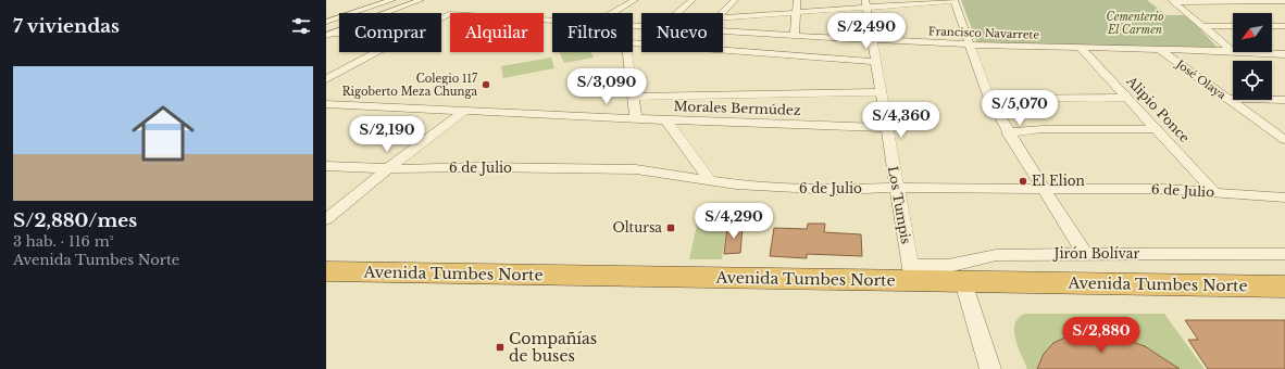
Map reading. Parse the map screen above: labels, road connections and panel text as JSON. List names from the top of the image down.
{
  "streets": {
    "highway": ["Avenida Tumbes Norte"],
    "street": [
      "Francisco Navarrete",
      "José Olaya",
      "Morales Bermúdez",
      "Alipio Ponce",
      "6 de Julio",
      "Los Tumpis",
      "Jirón Bolívar"
    ]
  },
  "crossings": [
    ["Francisco Navarrete", "José Olaya"],
    ["Francisco Navarrete", "Alipio Ponce"],
    ["Francisco Navarrete", "Los Tumpis"],
    ["Morales Bermúdez", "Los Tumpis"],
    ["Alipio Ponce", "6 de Julio"],
    ["6 de Julio", "Los Tumpis"],
    ["Los Tumpis", "Jirón Bolívar"],
    ["Los Tumpis", "Avenida Tumbes Norte"],
    ["Jirón Bolívar", "Avenida Tumbes Norte"]
  ],
  "parks": ["Cementerio El Carmen"],
  "places": {
    "other": ["Colegio 117 Rigoberto Meza Chunga", "El Elion"],
    "transit": ["Oltursa", "Compañías de buses"]
  },
  "north": "bottom left",
  "page": {
    "heading": "7 viviendas",
    "price": [
      "S/2,490",
      "S/3,090",
      "S/5,070",
      "S/4,360",
      "S/2,190",
      "S/4,290",
      "S/2,880"
    ],
    "chip": [
      "Comprar",
      "Alquilar",
      "Filtros",
      "Nuevo"
    ],
    "list": [
      {
        "name": "S/2,880/mes",
        "note": "3 hab. · 116 m² · Avenida Tumbes Norte"
      }
    ]
  }
}
